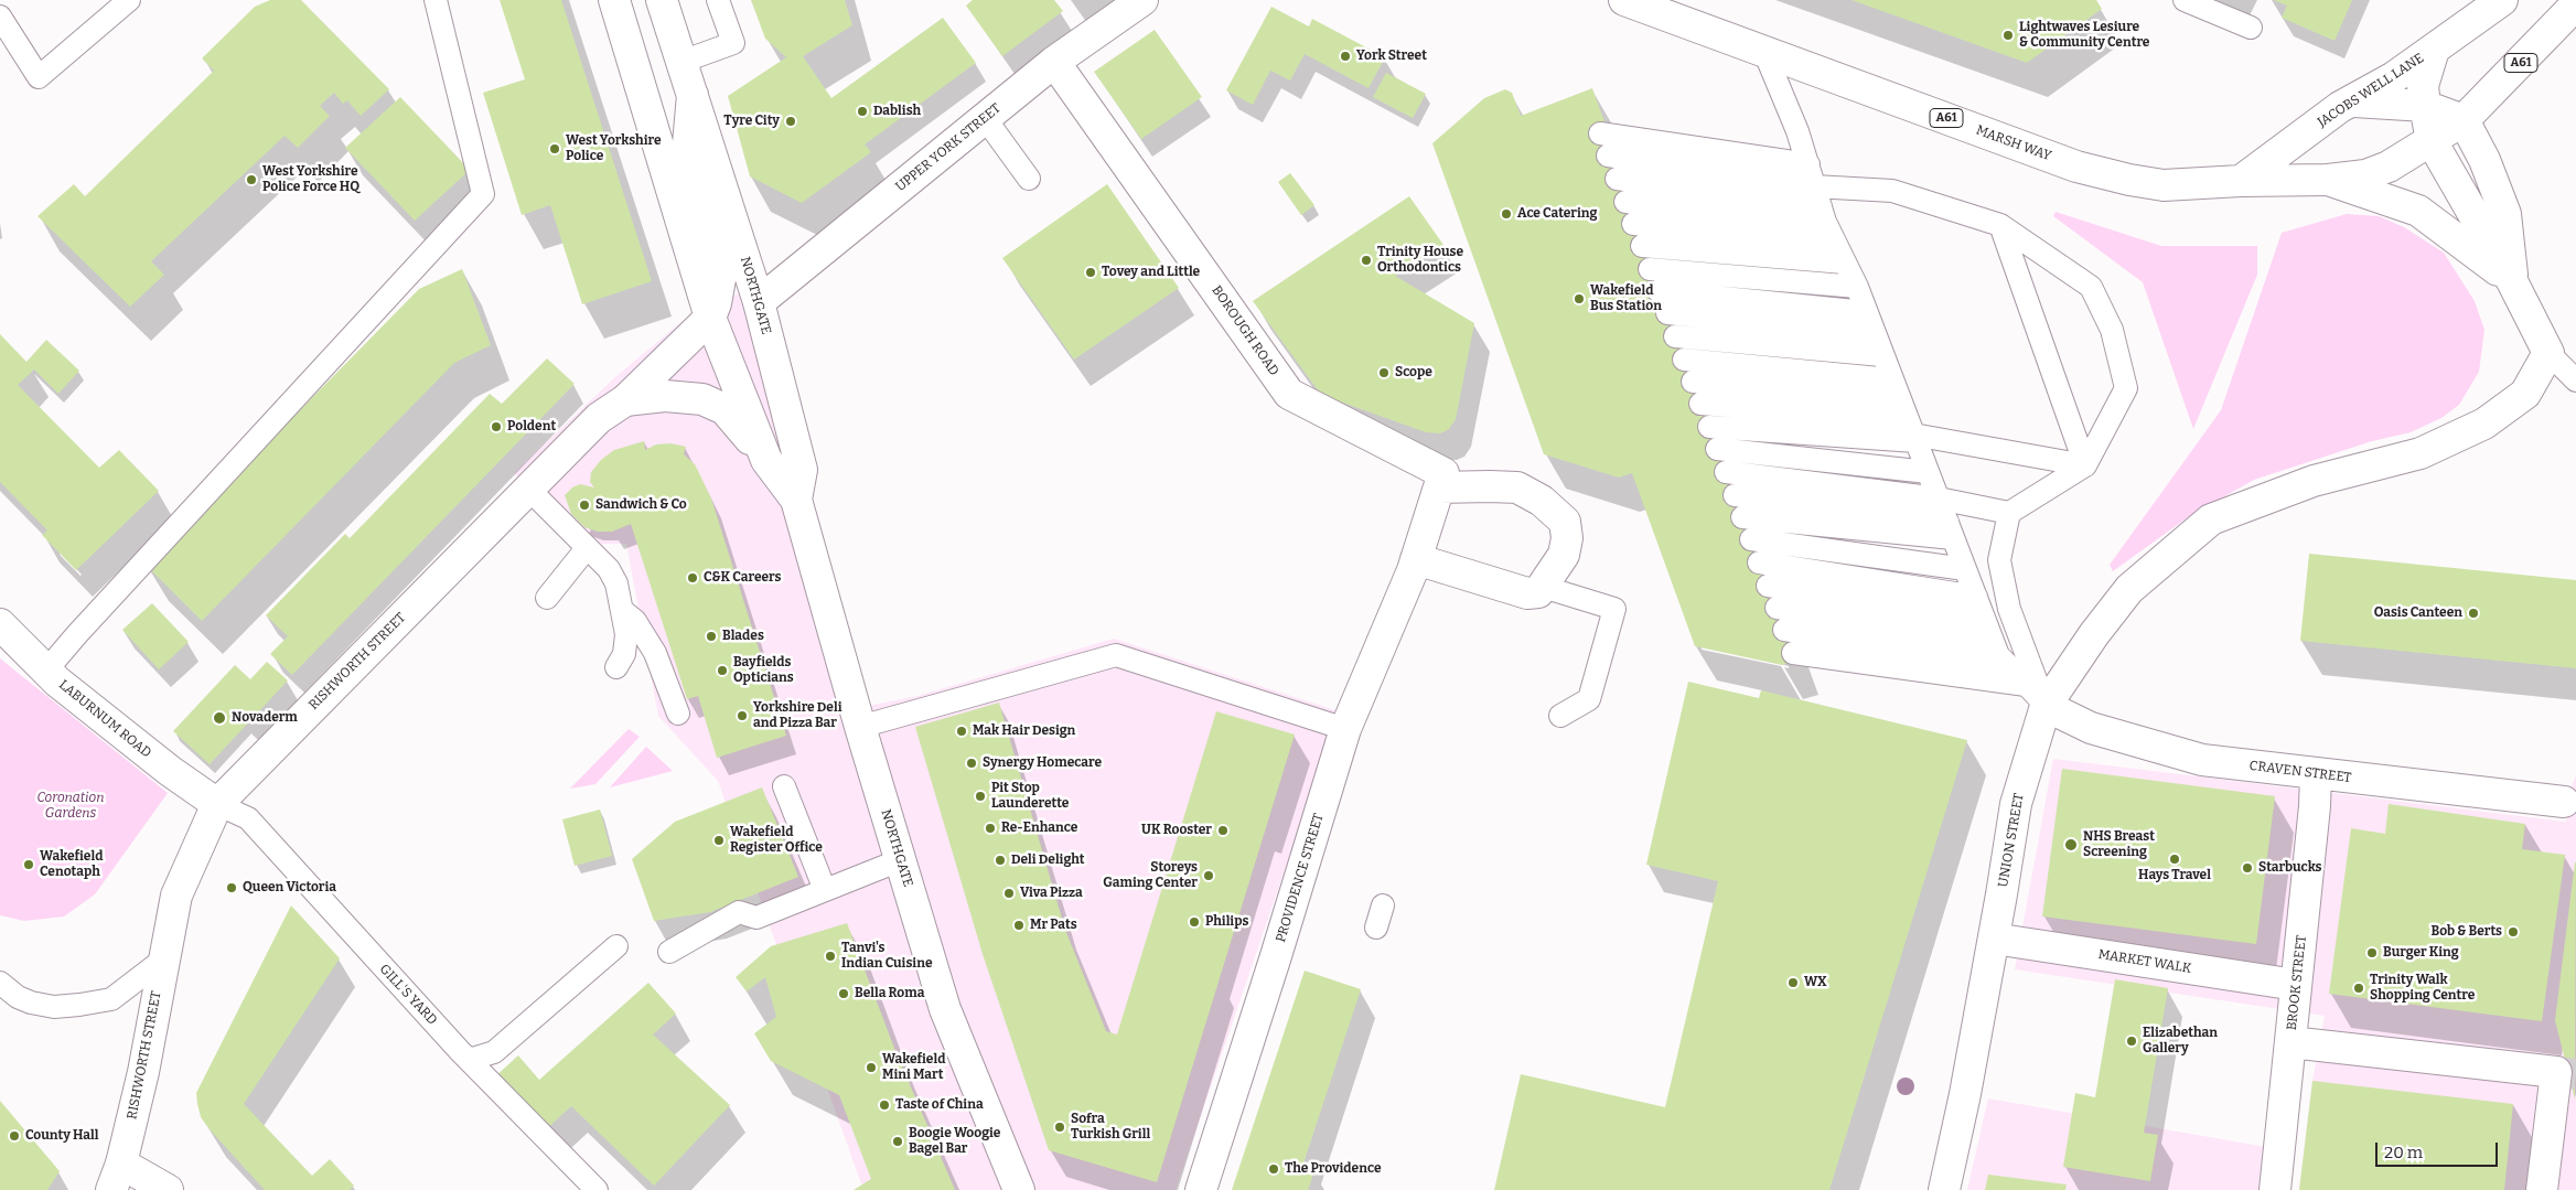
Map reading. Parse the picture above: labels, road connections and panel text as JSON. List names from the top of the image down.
{
  "streets": {
    "main road": [
      "A61",
      "JACOBS WELL LANE",
      "MARSH WAY",
      "UPPER YORK STREET",
      "NORTHGATE",
      "BOROUGH ROAD",
      "RISHWORTH STREET",
      "LABURNUM ROAD",
      "CRAVEN STREET",
      "UNION STREET",
      "PROVIDENCE STREET",
      "MARKET WALK",
      "BROOK STREET"
    ],
    "lane": ["GILL'S YARD"]
  },
  "crossings": [
    ["A61", "MARSH WAY"],
    ["JACOBS WELL LANE", "MARSH WAY"],
    ["UPPER YORK STREET", "NORTHGATE"],
    ["UPPER YORK STREET", "BOROUGH ROAD"],
    ["NORTHGATE", "RISHWORTH STREET"],
    ["RISHWORTH STREET", "LABURNUM ROAD"],
    ["RISHWORTH STREET", "GILL'S YARD"],
    ["LABURNUM ROAD", "GILL'S YARD"],
    ["CRAVEN STREET", "UNION STREET"],
    ["CRAVEN STREET", "BROOK STREET"],
    ["UNION STREET", "MARKET WALK"],
    ["MARKET WALK", "BROOK STREET"]
  ],
  "parks": ["Coronation Gardens"],
  "places": [
    "Lightwaves Lesiure & Community Centre",
    "York Street",
    "Dablish",
    "Tyre City",
    "West Yorkshire Police",
    "West Yorkshire Police Force HQ",
    "Ace Catering",
    "Trinity House Orthodontics",
    "Tovey and Little",
    "Wakefield Bus Station",
    "Scope",
    "Poldent",
    "Sandwich & Co",
    "C&K Careers",
    "Oasis Canteen",
    "Blades",
    "Bayfields Opticians",
    "Yorkshire Deli and Pizza Bar",
    "Novaderm",
    "Mak Hair Design",
    "Synergy Homecare",
    "Pit Stop Launderette",
    "Re-Enhance",
    "UK Rooster",
    "Wakefield Register Office",
    "NHS Breast Screening",
    "Hays Travel",
    "Deli Delight",
    "Wakefield Cenotaph",
    "Starbucks",
    "Storeys Gaming Center",
    "Queen Victoria",
    "Viva Pizza",
    "Philips",
    "Mr Pats",
    "Bob & Berts",
    "Burger King",
    "Tanvi's Indian Cuisine",
    "WX",
    "Trinity Walk Shopping Centre",
    "Bella Roma",
    "Elizabethan Gallery",
    "Wakefield Mini Mart",
    "Taste of China",
    "Sofra Turkish Grill",
    "County Hall",
    "Boogie Woogie Bagel Bar",
    "The Providence"
  ],
  "scale_bar": "20 m"
}
